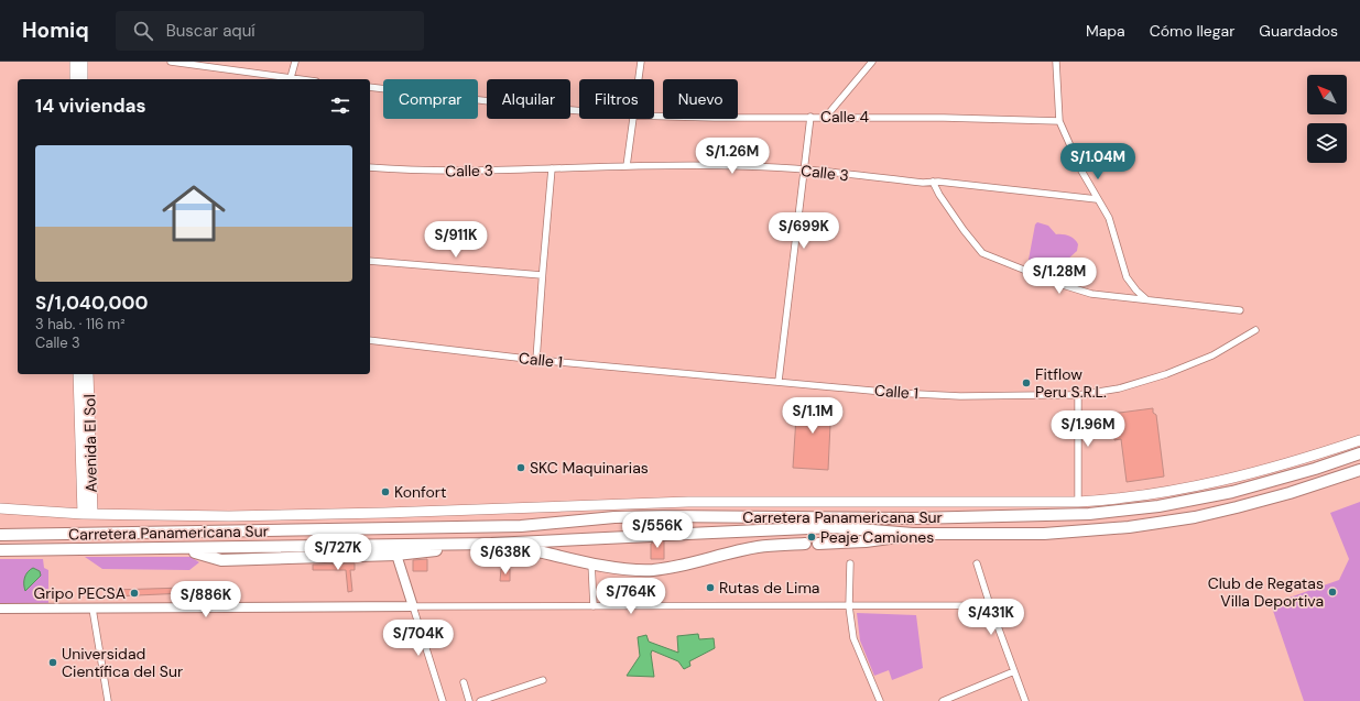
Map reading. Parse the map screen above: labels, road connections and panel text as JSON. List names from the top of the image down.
{
  "streets": {
    "highway": ["Carretera Panamericana Sur"],
    "main road": ["Avenida El Sol"],
    "street": ["Calle 4", "Calle 3", "Calle 1"]
  },
  "places": [
    "Fitflow Peru S.R.L.",
    "SKC Maquinarias",
    "Konfort",
    "Peaje Camiones",
    "Rutas de Lima",
    "Club de Regatas Villa Deportiva",
    "Gripo PECSA",
    "Universidad Científica del Sur"
  ],
  "north": "top left",
  "page": {
    "header": "Homiq",
    "search": "Buscar aquí",
    "nav": ["Mapa", "Cómo llegar", "Guardados"],
    "chip": [
      "Comprar",
      "Alquilar",
      "Filtros",
      "Nuevo"
    ],
    "heading": "14 viviendas",
    "list": [
      {
        "name": "S/1,040,000",
        "note": "3 hab. · 116 m² · Calle 3"
      }
    ],
    "price": [
      "S/1.26M",
      "S/1.04M",
      "S/699K",
      "S/911K",
      "S/1.28M",
      "S/1.1M",
      "S/1.96M",
      "S/556K",
      "S/727K",
      "S/638K",
      "S/764K",
      "S/886K",
      "S/431K",
      "S/704K"
    ]
  }
}
